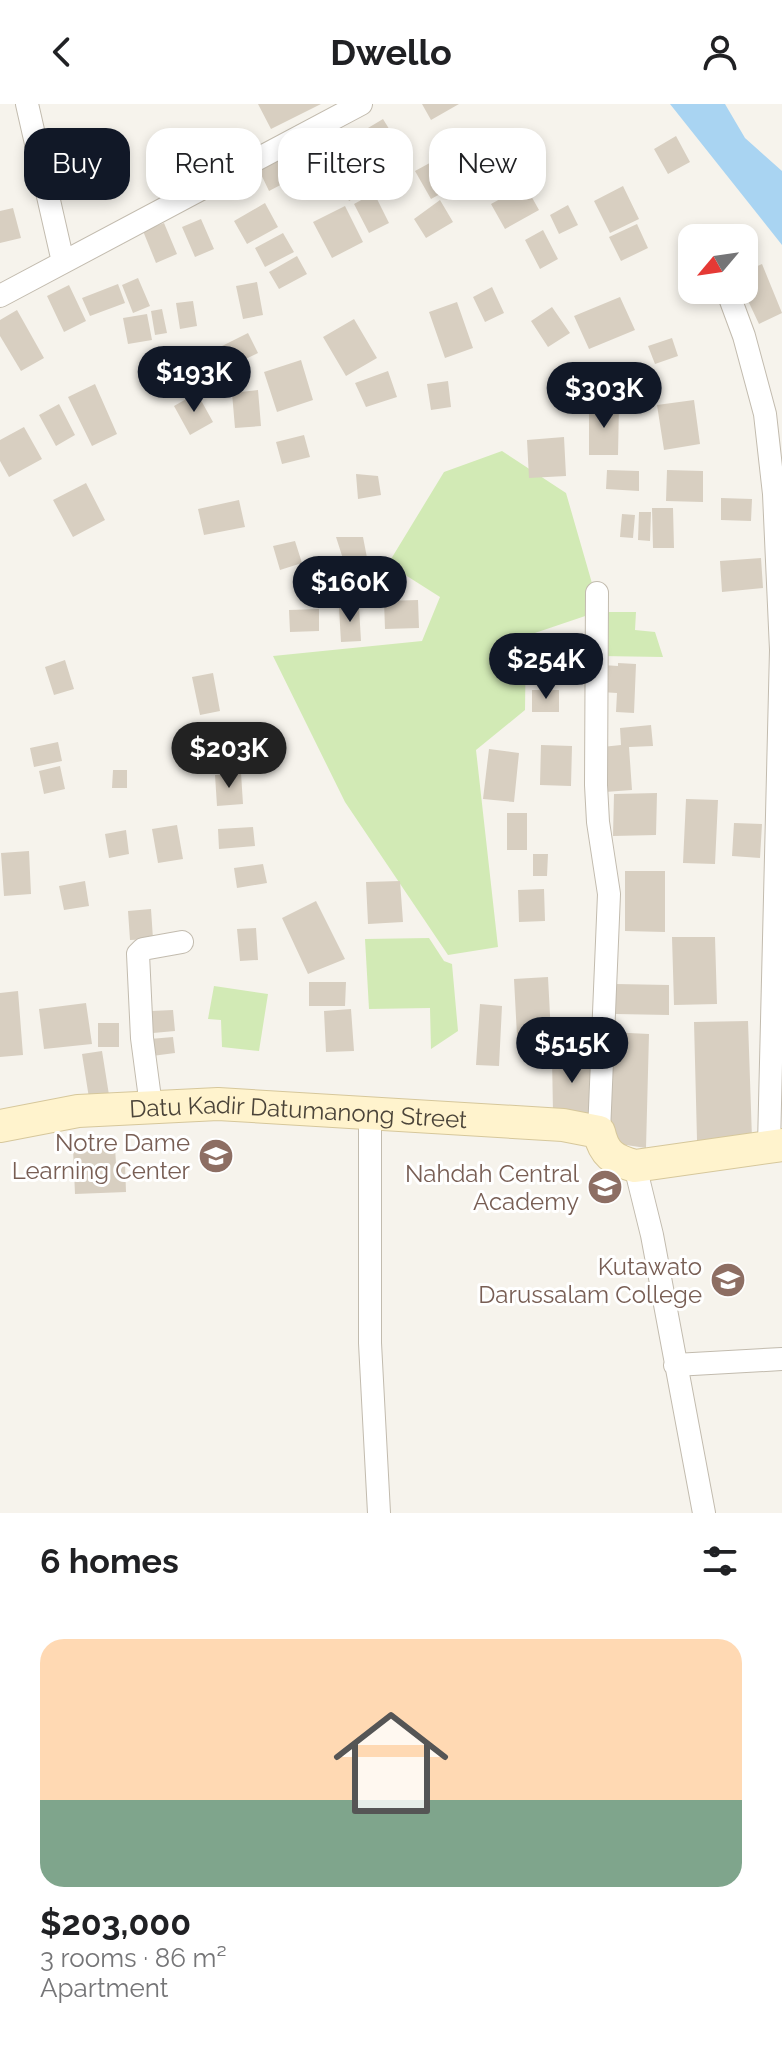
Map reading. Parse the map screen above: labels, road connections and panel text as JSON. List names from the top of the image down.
{
  "streets": {
    "street": ["Datu Kadir Datumanong Street"]
  },
  "places": {
    "school or university": ["Notre Dame Learning Center", "Nahdah Central Academy", "Kutawato Darussalam College"]
  },
  "north": "bottom left",
  "page": {
    "header": "Dwello",
    "chip": [
      "Buy",
      "Rent",
      "Filters",
      "New"
    ],
    "price": [
      "$193K",
      "$303K",
      "$160K",
      "$254K",
      "$203K",
      "$515K"
    ],
    "heading": "6 homes",
    "list": [
      {
        "name": "$203,000",
        "note": "3 rooms · 86 m² · Apartment"
      }
    ]
  }
}
